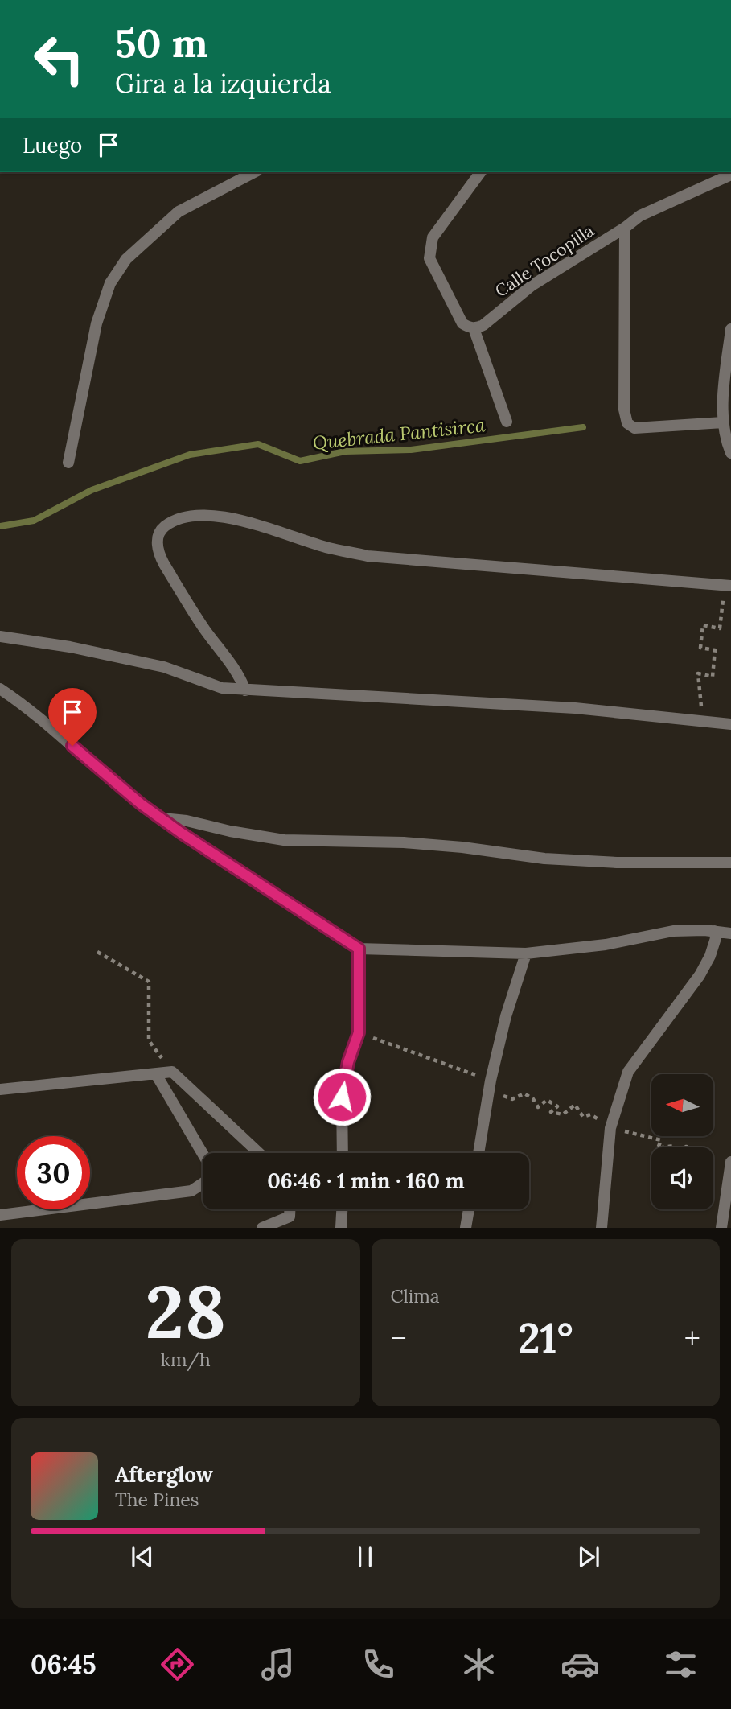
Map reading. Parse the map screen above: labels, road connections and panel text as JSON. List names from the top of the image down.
{
  "streets": {
    "street": ["Calle Tocopilla"]
  },
  "water": ["Quebrada Pantisirca"],
  "north": "left",
  "page": {
    "turn": ["50 m", "Gira a la izquierda"],
    "then": "Luego",
    "limit": "30",
    "trip": "06:46 · 1 min · 160 m",
    "tile": [
      ["28", "km/h"],
      "Clima"
    ],
    "heat": ["−", "21°", "+"],
    "song": ["Afterglow", "The Pines"],
    "tabs": "06:45"
  }
}
